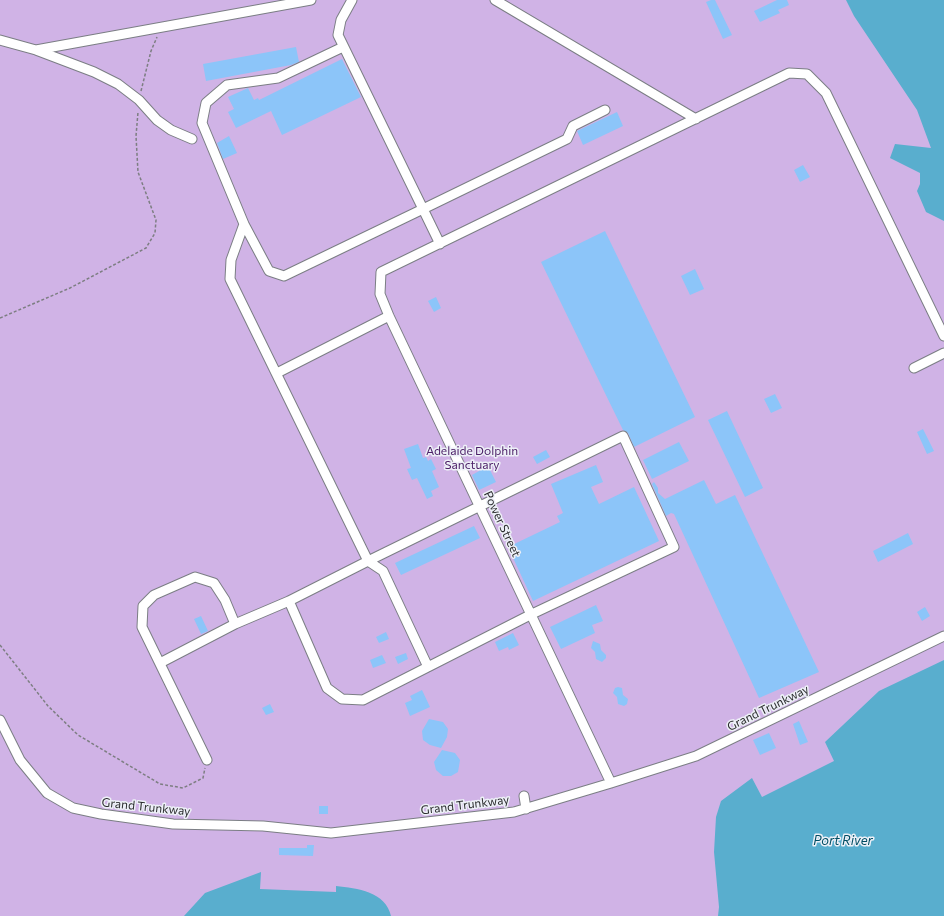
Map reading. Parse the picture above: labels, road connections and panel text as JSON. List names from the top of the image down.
{
  "streets": {
    "lane": ["Power Street", "Grand Trunkway"]
  },
  "crossings": [
    ["Power Street", "Grand Trunkway"]
  ],
  "water": ["Port River"],
  "parks": ["Adelaide Dolphin Sanctuary"]
}
